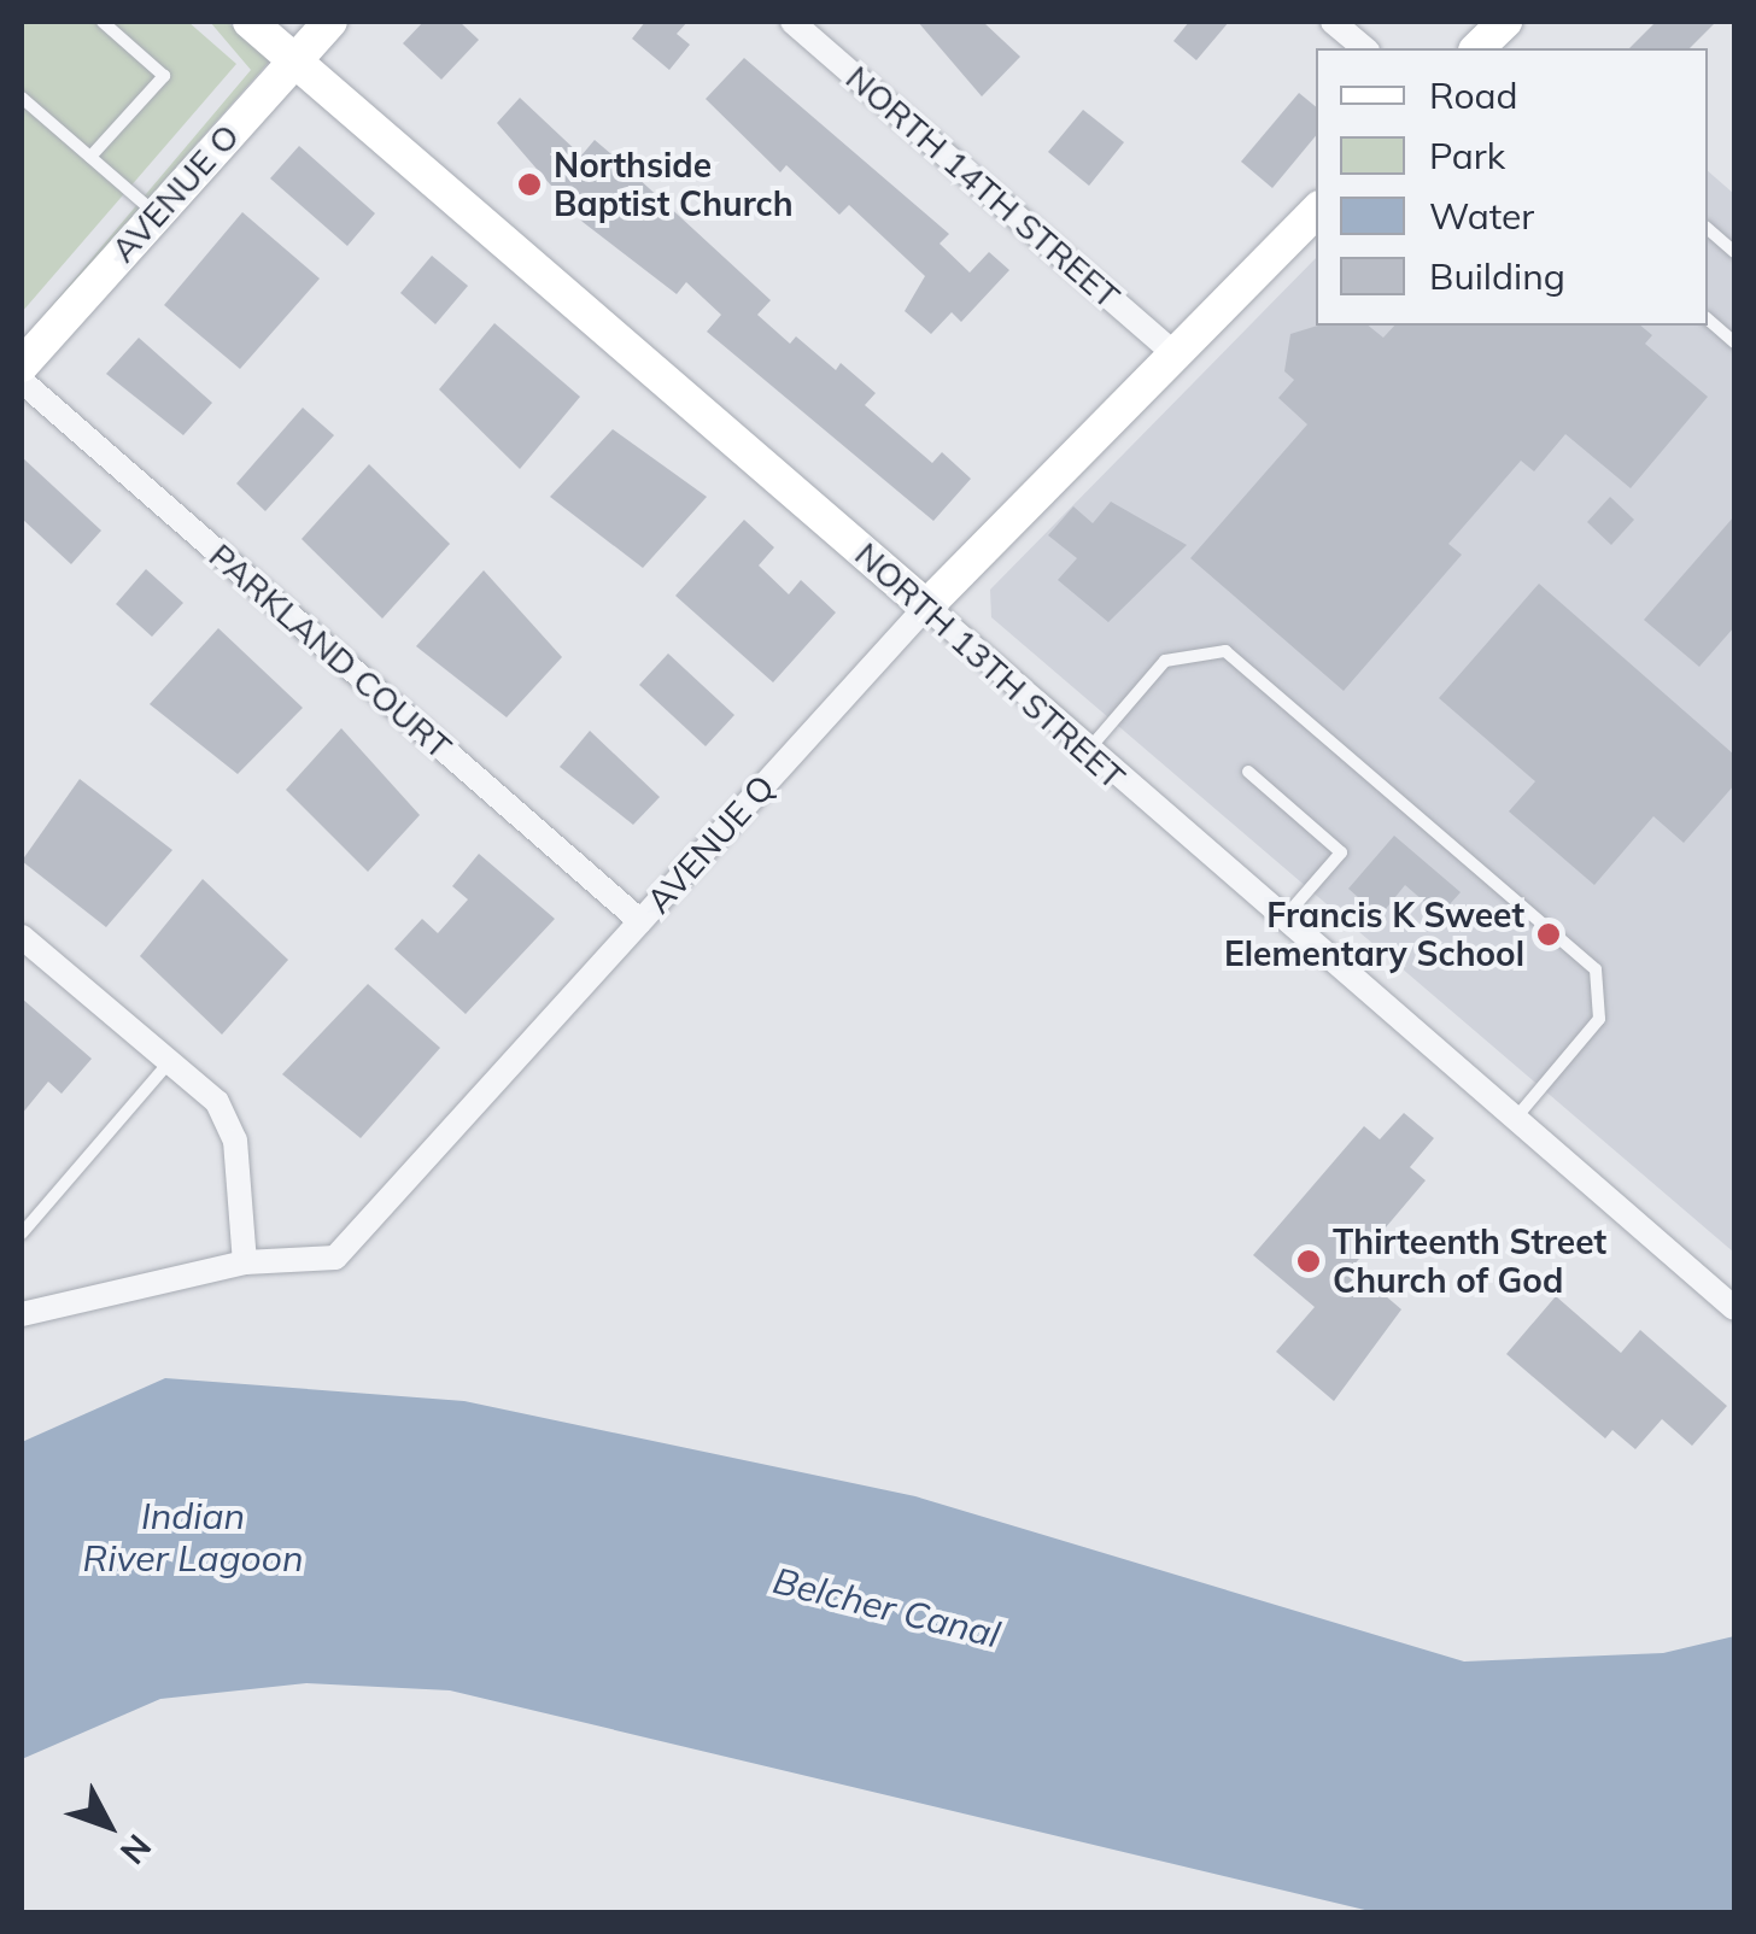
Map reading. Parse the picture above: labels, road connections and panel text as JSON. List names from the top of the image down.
{
  "streets": {
    "street": [
      "NORTH 14TH STREET",
      "AVENUE O",
      "PARKLAND COURT",
      "NORTH 13TH STREET",
      "AVENUE Q"
    ]
  },
  "crossings": [
    ["NORTH 14TH STREET", "AVENUE Q"],
    ["AVENUE O", "NORTH 13TH STREET"],
    ["PARKLAND COURT", "AVENUE Q"],
    ["NORTH 13TH STREET", "AVENUE Q"]
  ],
  "water": ["Indian River Lagoon", "Belcher Canal"],
  "places": ["Northside Baptist Church", "Francis K Sweet Elementary School", "Thirteenth Street Church of God"],
  "legend": [
    "Road",
    "Park",
    "Water",
    "Building"
  ],
  "north": "bottom right"
}
